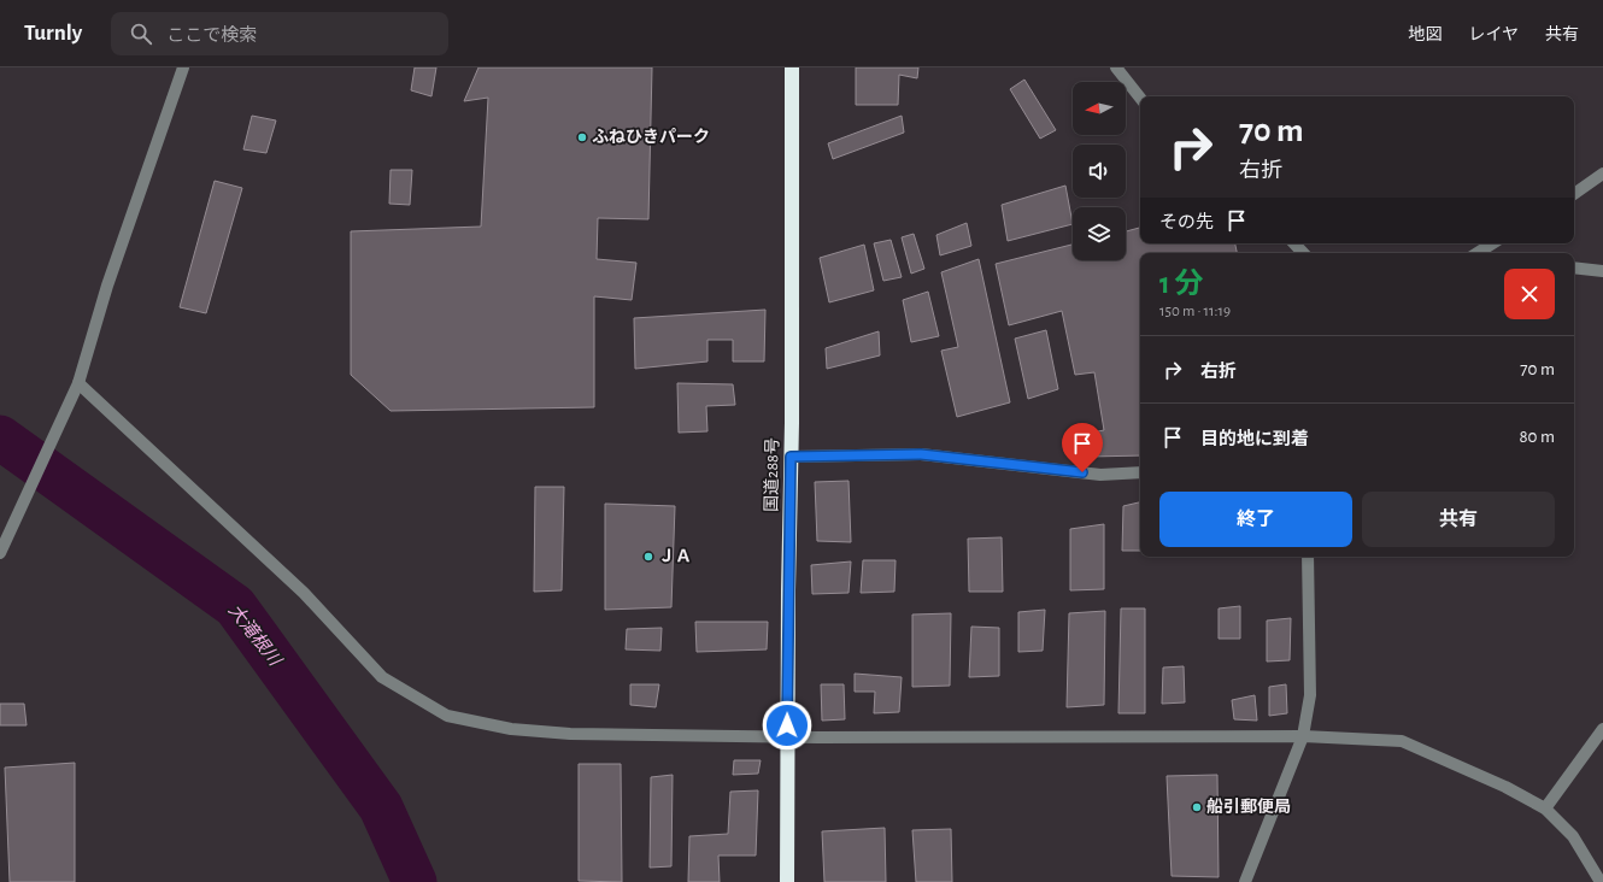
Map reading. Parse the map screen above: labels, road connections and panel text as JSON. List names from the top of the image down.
{
  "streets": {
    "highway": ["国道288号"]
  },
  "water": ["大滝根川"],
  "places": ["ふねひきパーク", "ＪＡ", "船引郵便局"],
  "north": "left",
  "page": {
    "header": "Turnly",
    "search": "ここで検索",
    "nav": ["地図", "レイヤ", "共有"],
    "turn": ["70 m", "右折"],
    "then": "その先",
    "heading": ["1 分", "150 m · 11:19"],
    "list": [
      {
        "name": "右折",
        "value": "70 m"
      },
      {
        "name": "目的地に到着",
        "value": "80 m"
      }
    ],
    "buttons": ["終了", "共有"]
  }
}
